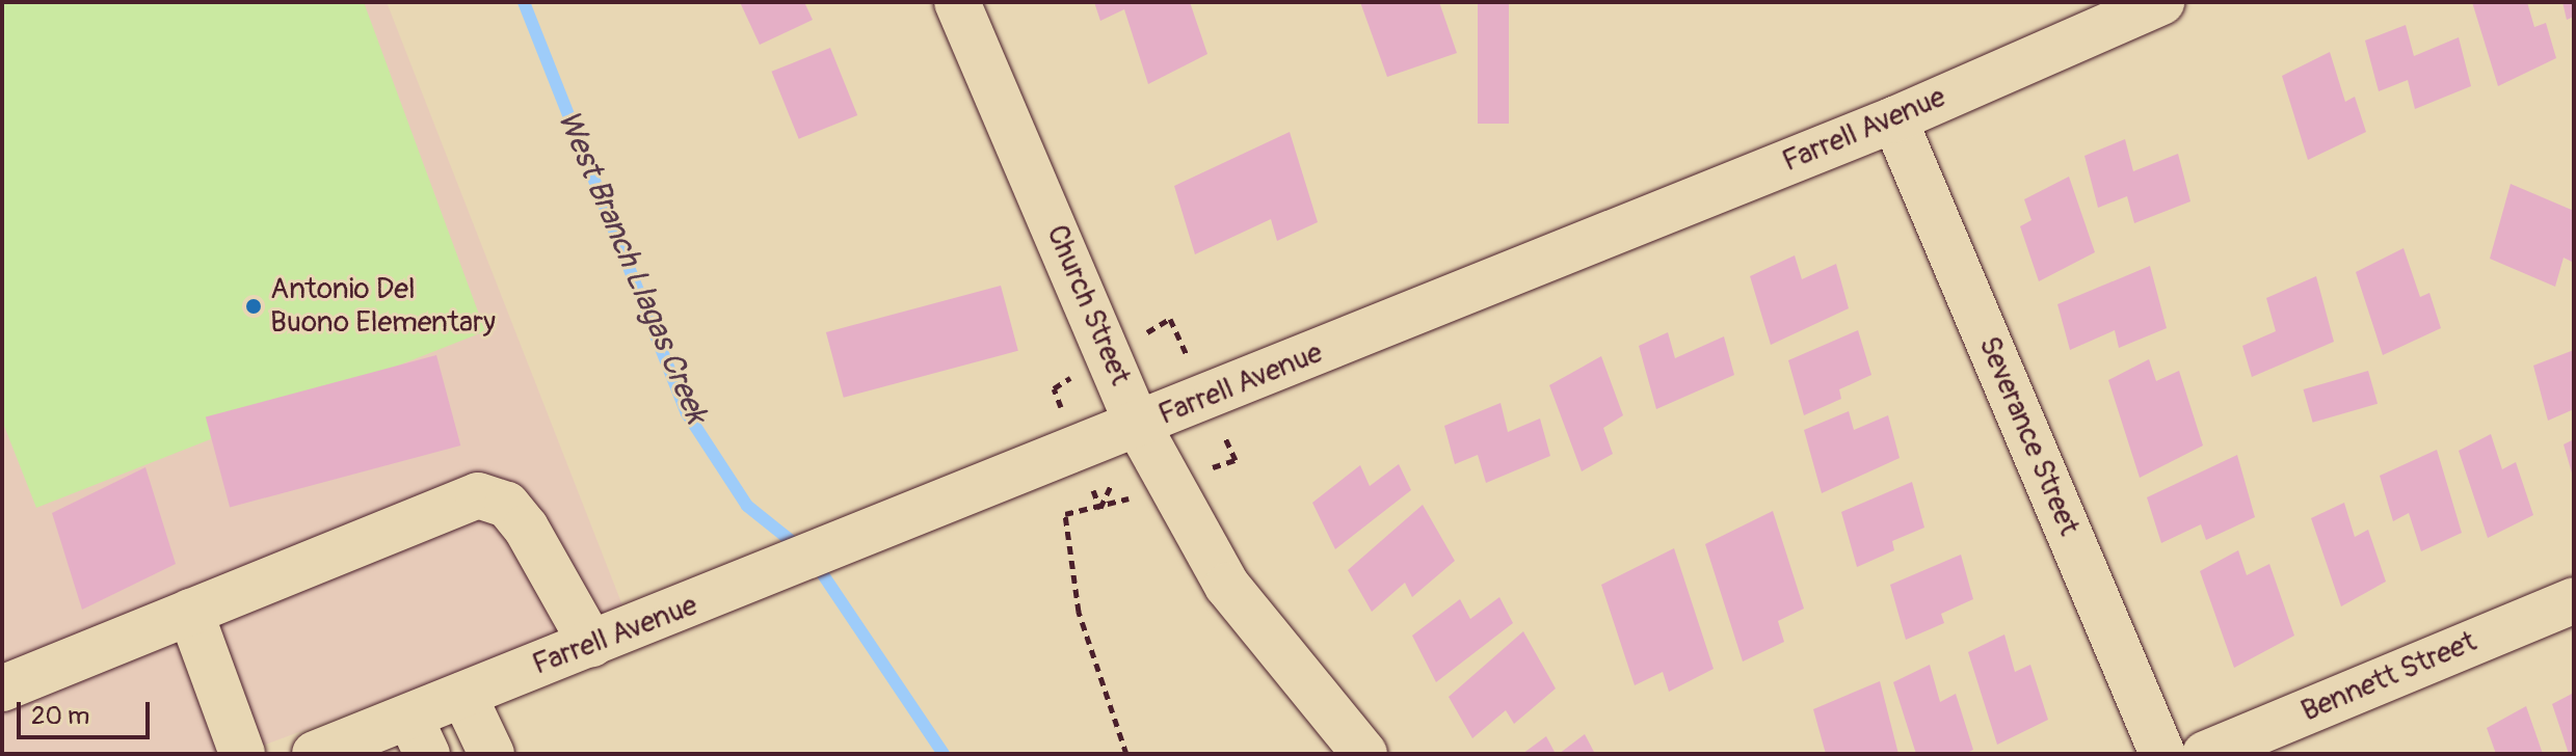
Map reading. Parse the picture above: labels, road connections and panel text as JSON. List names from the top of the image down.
{
  "streets": {
    "street": [
      "Farrell Avenue",
      "Church Street",
      "Severance Street",
      "Bennett Street"
    ]
  },
  "crossings": [
    ["Farrell Avenue", "Church Street"],
    ["Farrell Avenue", "Severance Street"]
  ],
  "water": ["West Branch Llagas Creek"],
  "places": ["Antonio Del Buono Elementary"],
  "scale_bar": "20 m"
}
